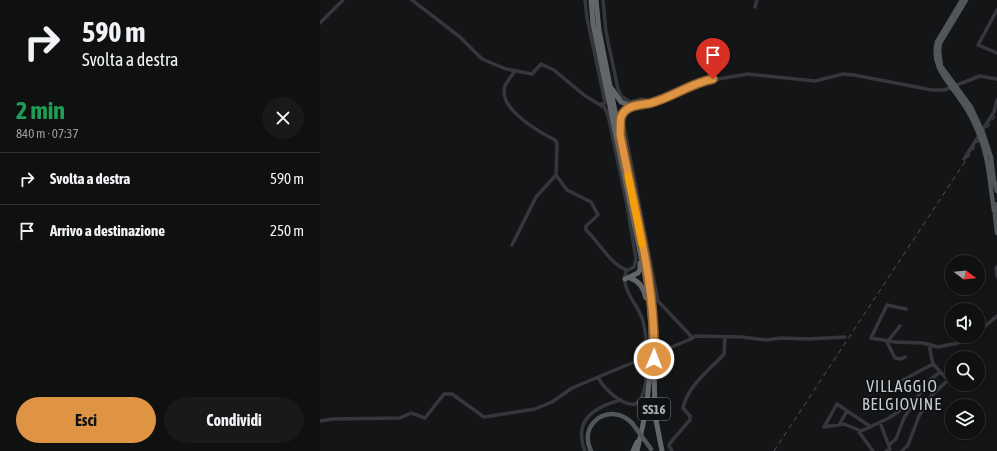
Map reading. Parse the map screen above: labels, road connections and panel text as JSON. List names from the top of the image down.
{
  "streets": {
    "highway": ["SS16"]
  },
  "districts": ["VILLAGGIO BELGIOVINE"],
  "north": "right",
  "page": {
    "turn": ["590 m", "Svolta a destra"],
    "heading": ["2 min", "840 m · 07:37"],
    "list": [
      {
        "name": "Svolta a destra",
        "value": "590 m"
      },
      {
        "name": "Arrivo a destinazione",
        "value": "250 m"
      }
    ],
    "buttons": ["Esci", "Condividi"]
  }
}
